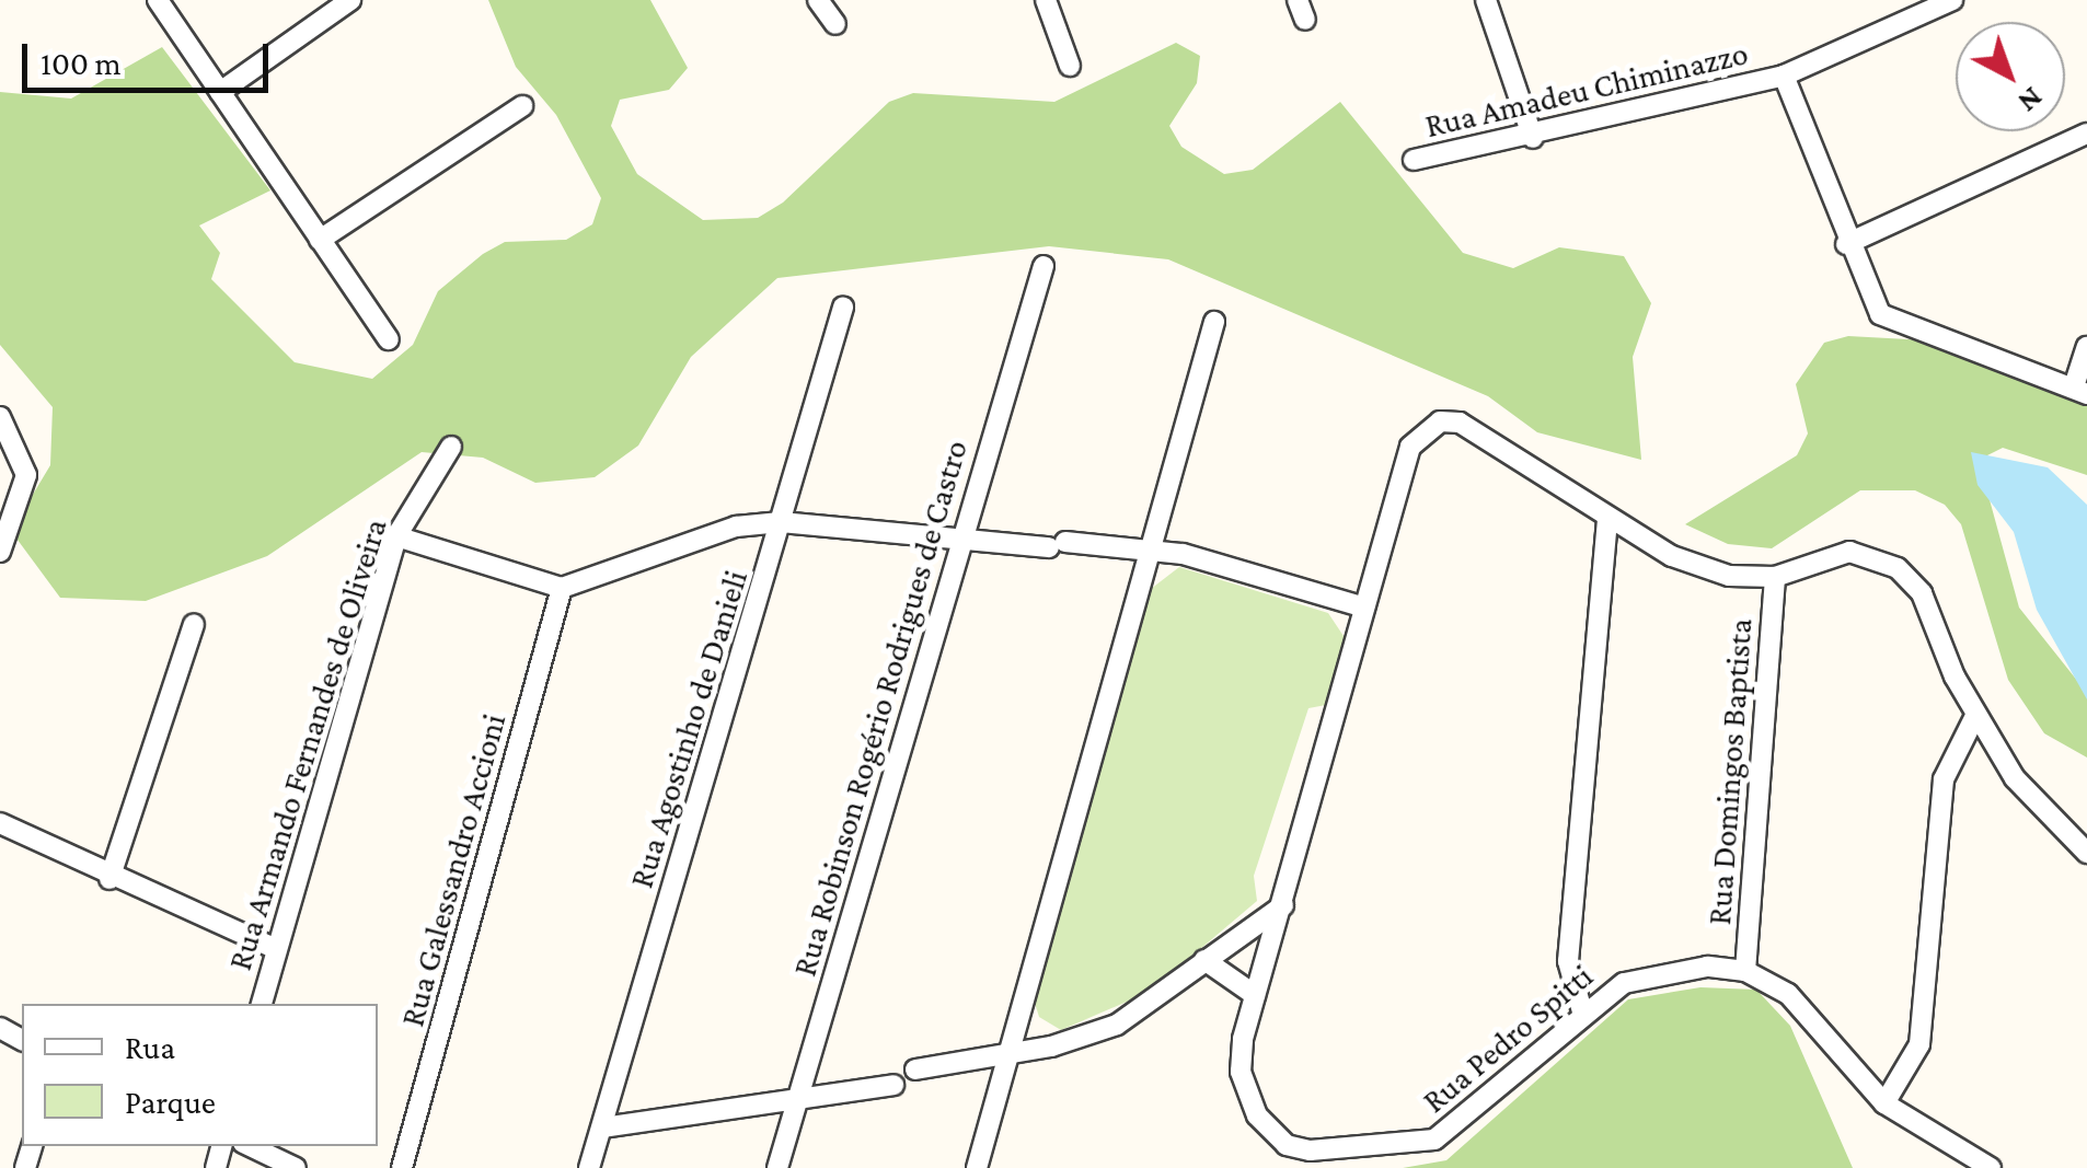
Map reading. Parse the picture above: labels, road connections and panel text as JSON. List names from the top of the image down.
{
  "streets": {
    "street": [
      "Rua Amadeu Chiminazzo",
      "Rua Robinson Rogério Rodrigues de Castro",
      "Rua Agostinho de Danieli",
      "Rua Armando Fernandes de Oliveira",
      "Rua Domingos Baptista",
      "Rua Galessandro Accioni",
      "Rua Pedro Spitti"
    ]
  },
  "crossings": [
    ["Rua Domingos Baptista", "Rua Pedro Spitti"]
  ],
  "legend": ["Rua", "Parque"],
  "scale_bar": "100 m",
  "north": "bottom right"
}
